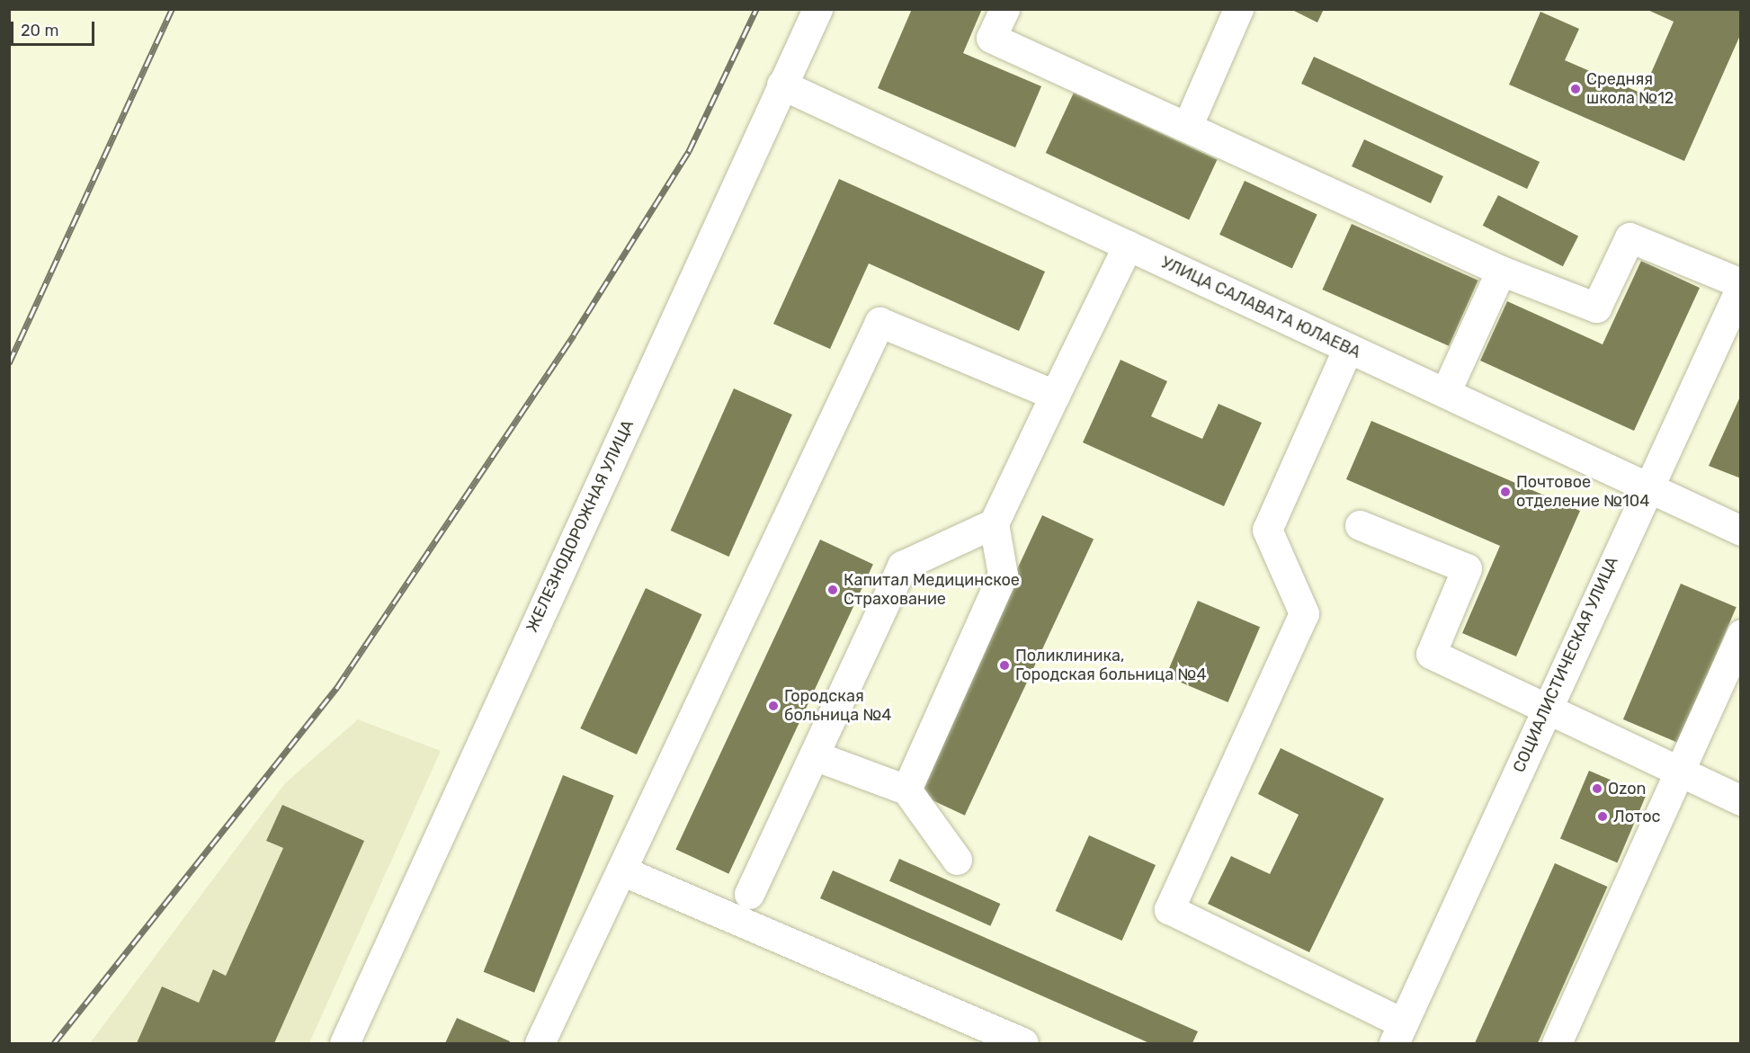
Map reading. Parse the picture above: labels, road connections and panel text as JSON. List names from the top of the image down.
{
  "streets": {
    "street": ["УЛИЦА САЛАВАТА ЮЛАЕВА", "ЖЕЛЕЗНОДОРОЖНАЯ УЛИЦА", "СОЦИАЛИСТИЧЕСКАЯ УЛИЦА"]
  },
  "crossings": [
    ["УЛИЦА САЛАВАТА ЮЛАЕВА", "ЖЕЛЕЗНОДОРОЖНАЯ УЛИЦА"],
    ["УЛИЦА САЛАВАТА ЮЛАЕВА", "СОЦИАЛИСТИЧЕСКАЯ УЛИЦА"]
  ],
  "places": [
    "Средняя школа №12",
    "Почтовое отделение №104",
    "Капитал Медицинское Страхование",
    "Поликлиника, Городская больница №4",
    "Городская больница №4",
    "Ozon",
    "Лотос"
  ],
  "scale_bar": "20 m"
}
